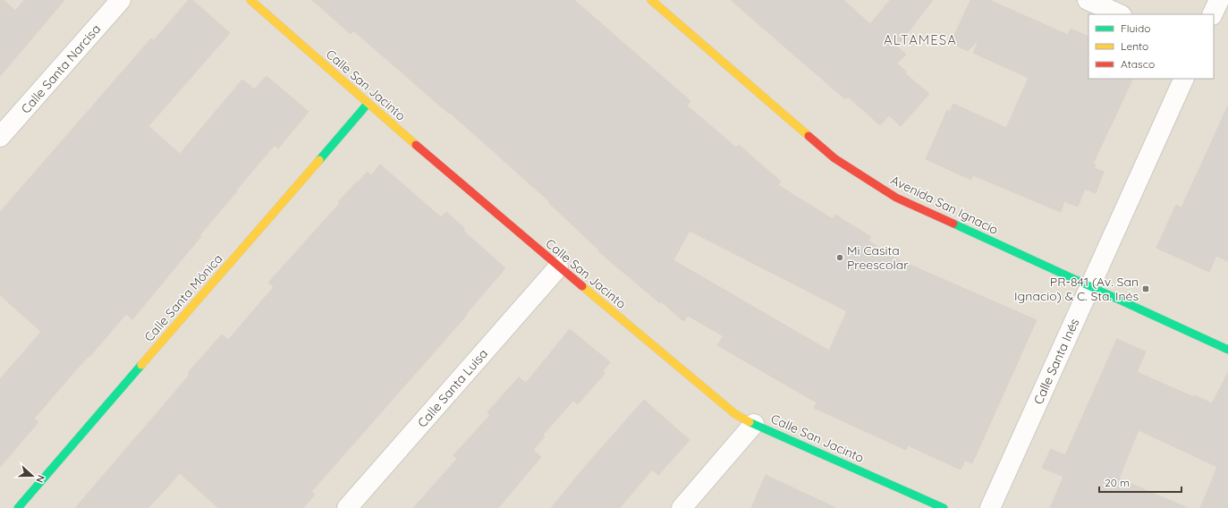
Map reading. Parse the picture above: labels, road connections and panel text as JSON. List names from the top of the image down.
{
  "streets": {
    "street": [
      "Calle Santa Narcisa",
      "Calle San Jacinto",
      "Avenida San Ignacio",
      "Calle Santa Mónica",
      "Calle Santa Inés",
      "Calle Santa Luisa"
    ]
  },
  "crossings": [
    ["Calle San Jacinto", "Calle Santa Mónica"],
    ["Calle San Jacinto", "Calle Santa Luisa"],
    ["Avenida San Ignacio", "Calle Santa Inés"]
  ],
  "districts": ["ALTAMESA"],
  "places": {
    "other": ["Mi Casita Preescolar"],
    "transit": ["PR-841 (Av. San Ignacio) & C. Sta. Inés"]
  },
  "legend": ["Fluido", "Lento", "Atasco"],
  "scale_bar": "20 m",
  "north": "right"
}
